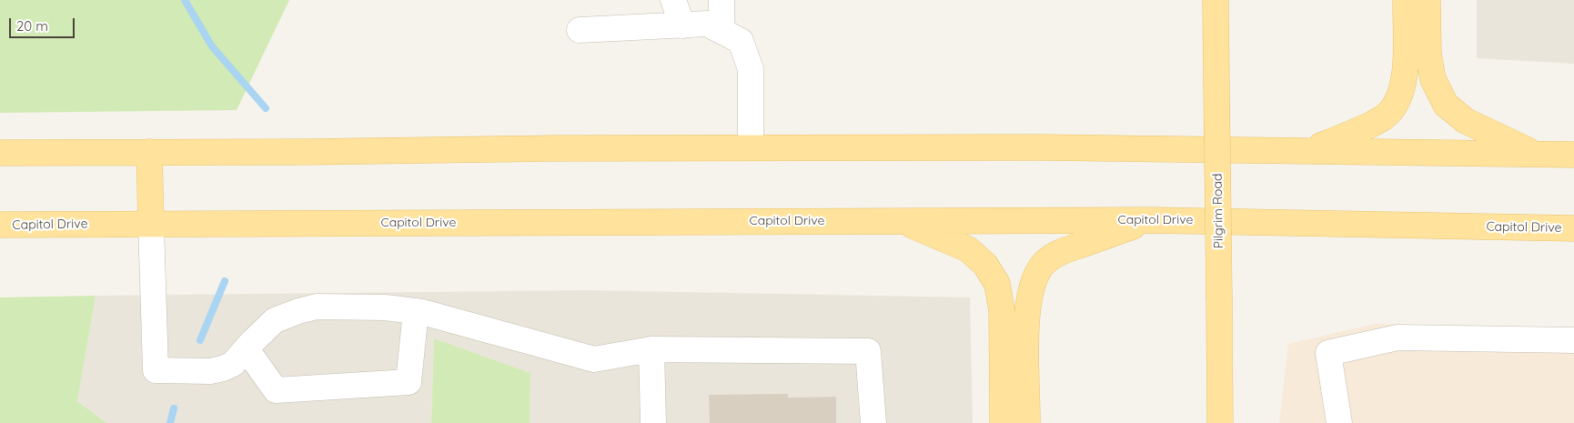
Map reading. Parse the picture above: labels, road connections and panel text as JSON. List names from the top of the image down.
{
  "streets": {
    "main road": ["Pilgrim Road", "Capitol Drive"]
  },
  "scale_bar": "20 m"
}
